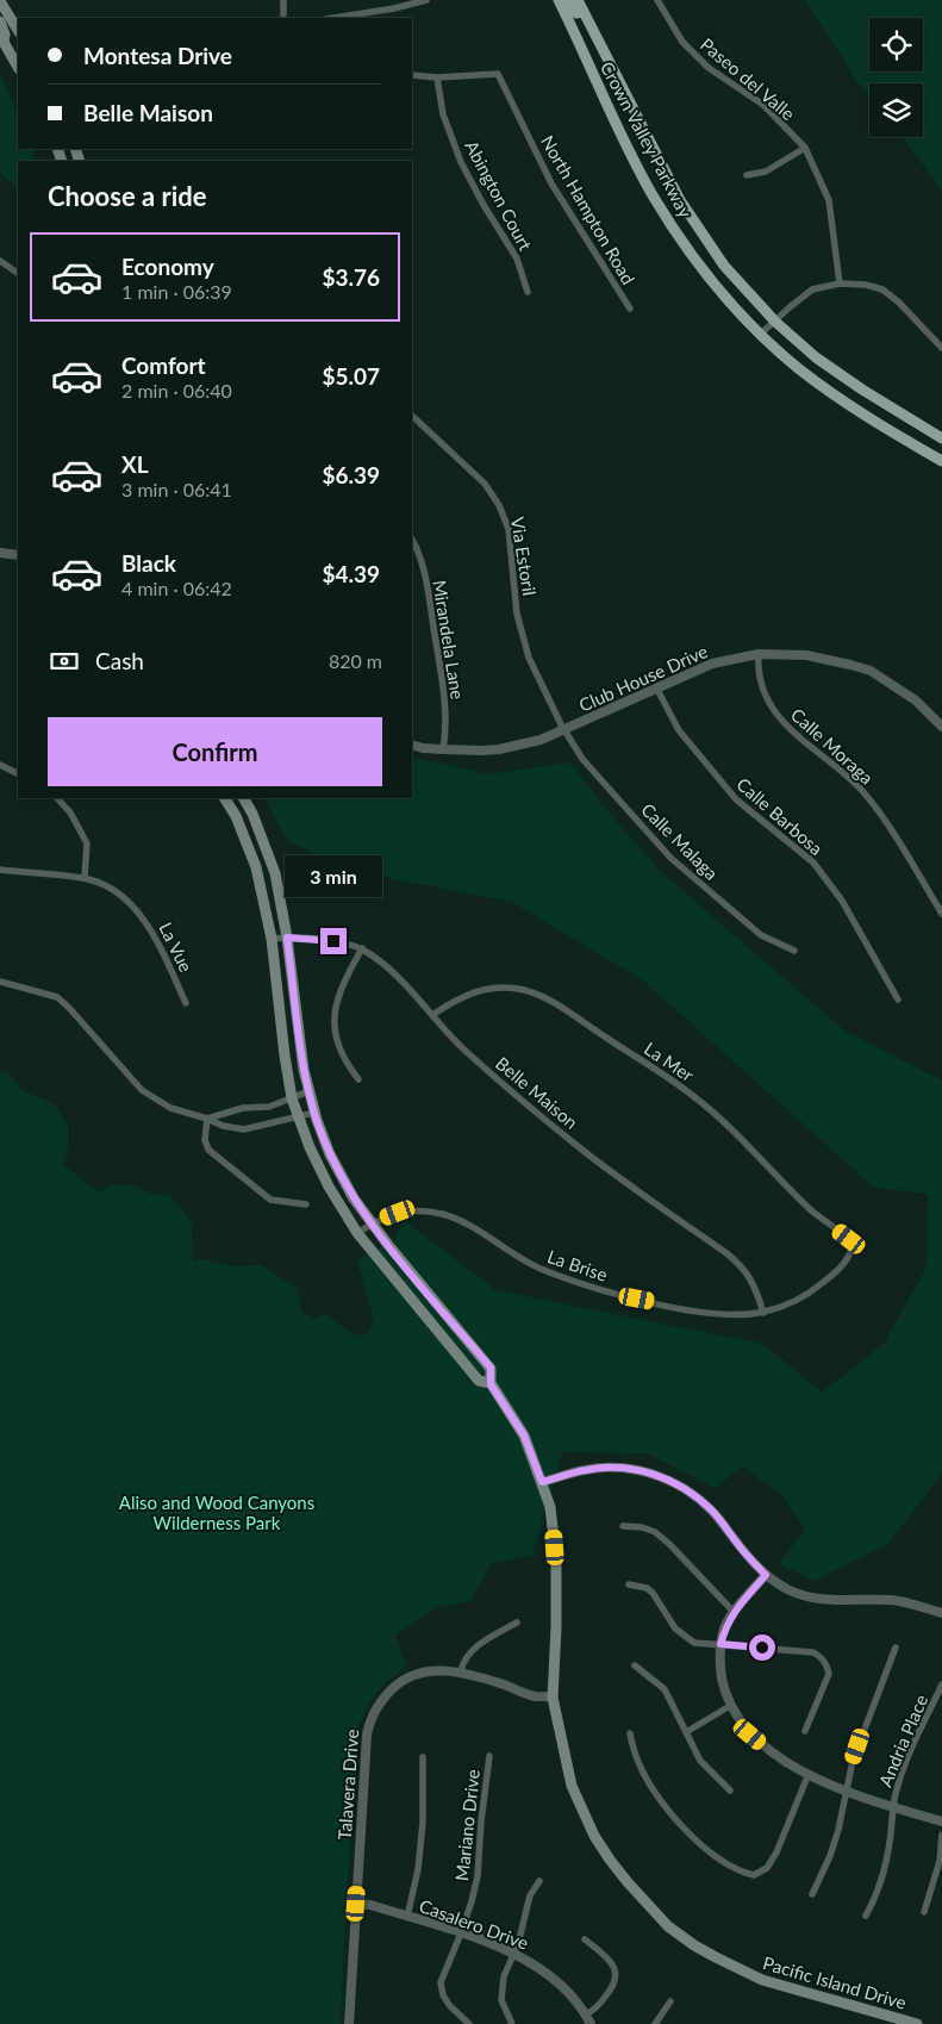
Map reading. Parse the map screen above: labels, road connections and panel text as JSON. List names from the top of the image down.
{
  "streets": {
    "main road": ["Crown Valley Parkway", "Pacific Island Drive"],
    "street": [
      "Paseo del Valle",
      "Abington Court",
      "North Hampton Road",
      "Via Estoril",
      "Mirandela Lane",
      "Club House Drive",
      "Calle Moraga",
      "Calle Barbosa",
      "Calle Malaga",
      "La Vue",
      "La Mer",
      "Belle Maison",
      "La Brise",
      "Andria Place",
      "Talavera Drive",
      "Mariano Drive",
      "Casalero Drive"
    ]
  },
  "crossings": [
    ["Abington Court", "North Hampton Road"],
    ["Via Estoril", "Club House Drive"],
    ["Via Estoril", "Calle Malaga"],
    ["Mirandela Lane", "Club House Drive"],
    ["Club House Drive", "Calle Moraga"],
    ["Club House Drive", "Calle Barbosa"],
    ["Club House Drive", "Calle Malaga"],
    ["La Mer", "Belle Maison"],
    ["La Mer", "La Brise"],
    ["Belle Maison", "La Brise"],
    ["Belle Maison", "Pacific Island Drive"],
    ["La Brise", "Pacific Island Drive"],
    ["Talavera Drive", "Casalero Drive"],
    ["Talavera Drive", "Pacific Island Drive"],
    ["Mariano Drive", "Casalero Drive"]
  ],
  "parks": ["Aliso and Wood Canyons Wilderness Park"],
  "page": {
    "banner": ["Montesa Drive", "Belle Maison"],
    "heading": "Choose a ride",
    "list": [
      {
        "name": "Economy",
        "note": "1 min · 06:39",
        "value": "$3.76"
      },
      {
        "name": "Comfort",
        "note": "2 min · 06:40",
        "value": "$5.07"
      },
      {
        "name": "XL",
        "note": "3 min · 06:41",
        "value": "$6.39"
      },
      {
        "name": "Black",
        "note": "4 min · 06:42",
        "value": "$4.39"
      }
    ],
    "pay": ["Cash", "820 m"],
    "buttons": "Confirm",
    "bubble": "3 min"
  }
}
